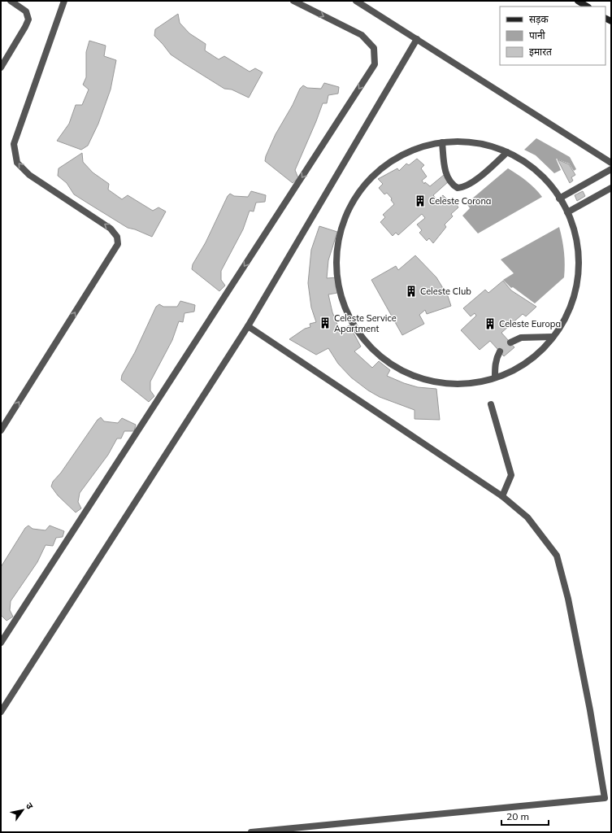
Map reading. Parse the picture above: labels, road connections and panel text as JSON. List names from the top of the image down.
{
  "places": {
    "building": [
      "Celeste Corona",
      "Celeste Club",
      "Celeste Service Apartment",
      "Celeste Europa"
    ]
  },
  "legend": ["सड़क", "पानी", "इमारत"],
  "scale_bar": "20 m",
  "north": "top right"
}
